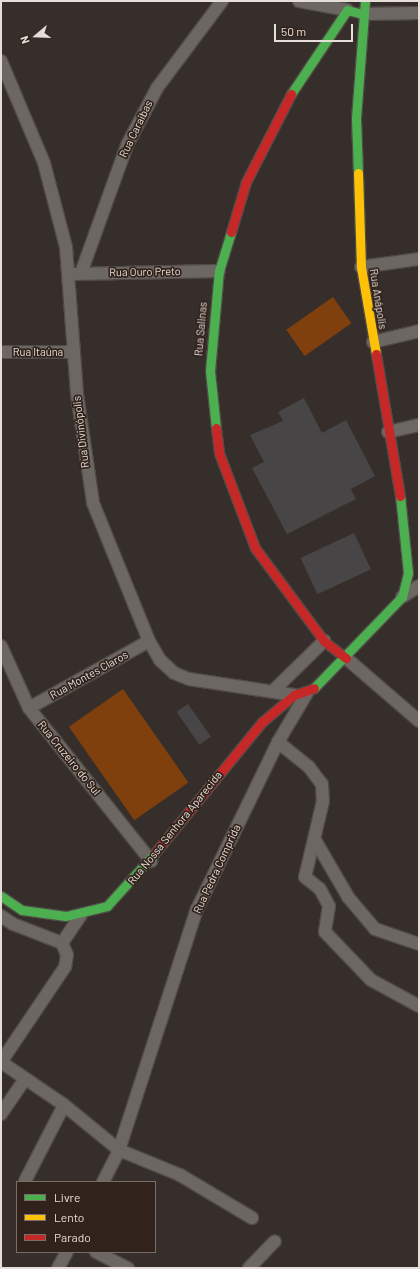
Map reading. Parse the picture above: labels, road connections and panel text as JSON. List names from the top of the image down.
{
  "streets": {
    "street": [
      "Rua Caraibas",
      "Rua Ouro Preto",
      "Rua Anápolis",
      "Rua Salinas",
      "Rua Itaúna",
      "Rua Divinópolis",
      "Rua Montes Claros",
      "Rua Cruzeiro do Sul",
      "Rua Nossa Senhora Aparecida",
      "Rua Pedra Comprida"
    ]
  },
  "crossings": [
    ["Rua Caraibas", "Rua Ouro Preto"],
    ["Rua Caraibas", "Rua Divinópolis"],
    ["Rua Ouro Preto", "Rua Salinas"],
    ["Rua Ouro Preto", "Rua Divinópolis"],
    ["Rua Anápolis", "Rua Pedra Comprida"],
    ["Rua Salinas", "Rua Pedra Comprida"],
    ["Rua Itaúna", "Rua Divinópolis"],
    ["Rua Divinópolis", "Rua Montes Claros"],
    ["Rua Divinópolis", "Rua Nossa Senhora Aparecida"],
    ["Rua Montes Claros", "Rua Cruzeiro do Sul"],
    ["Rua Cruzeiro do Sul", "Rua Nossa Senhora Aparecida"]
  ],
  "legend": ["Livre", "Lento", "Parado"],
  "scale_bar": "50 m",
  "north": "left"
}
